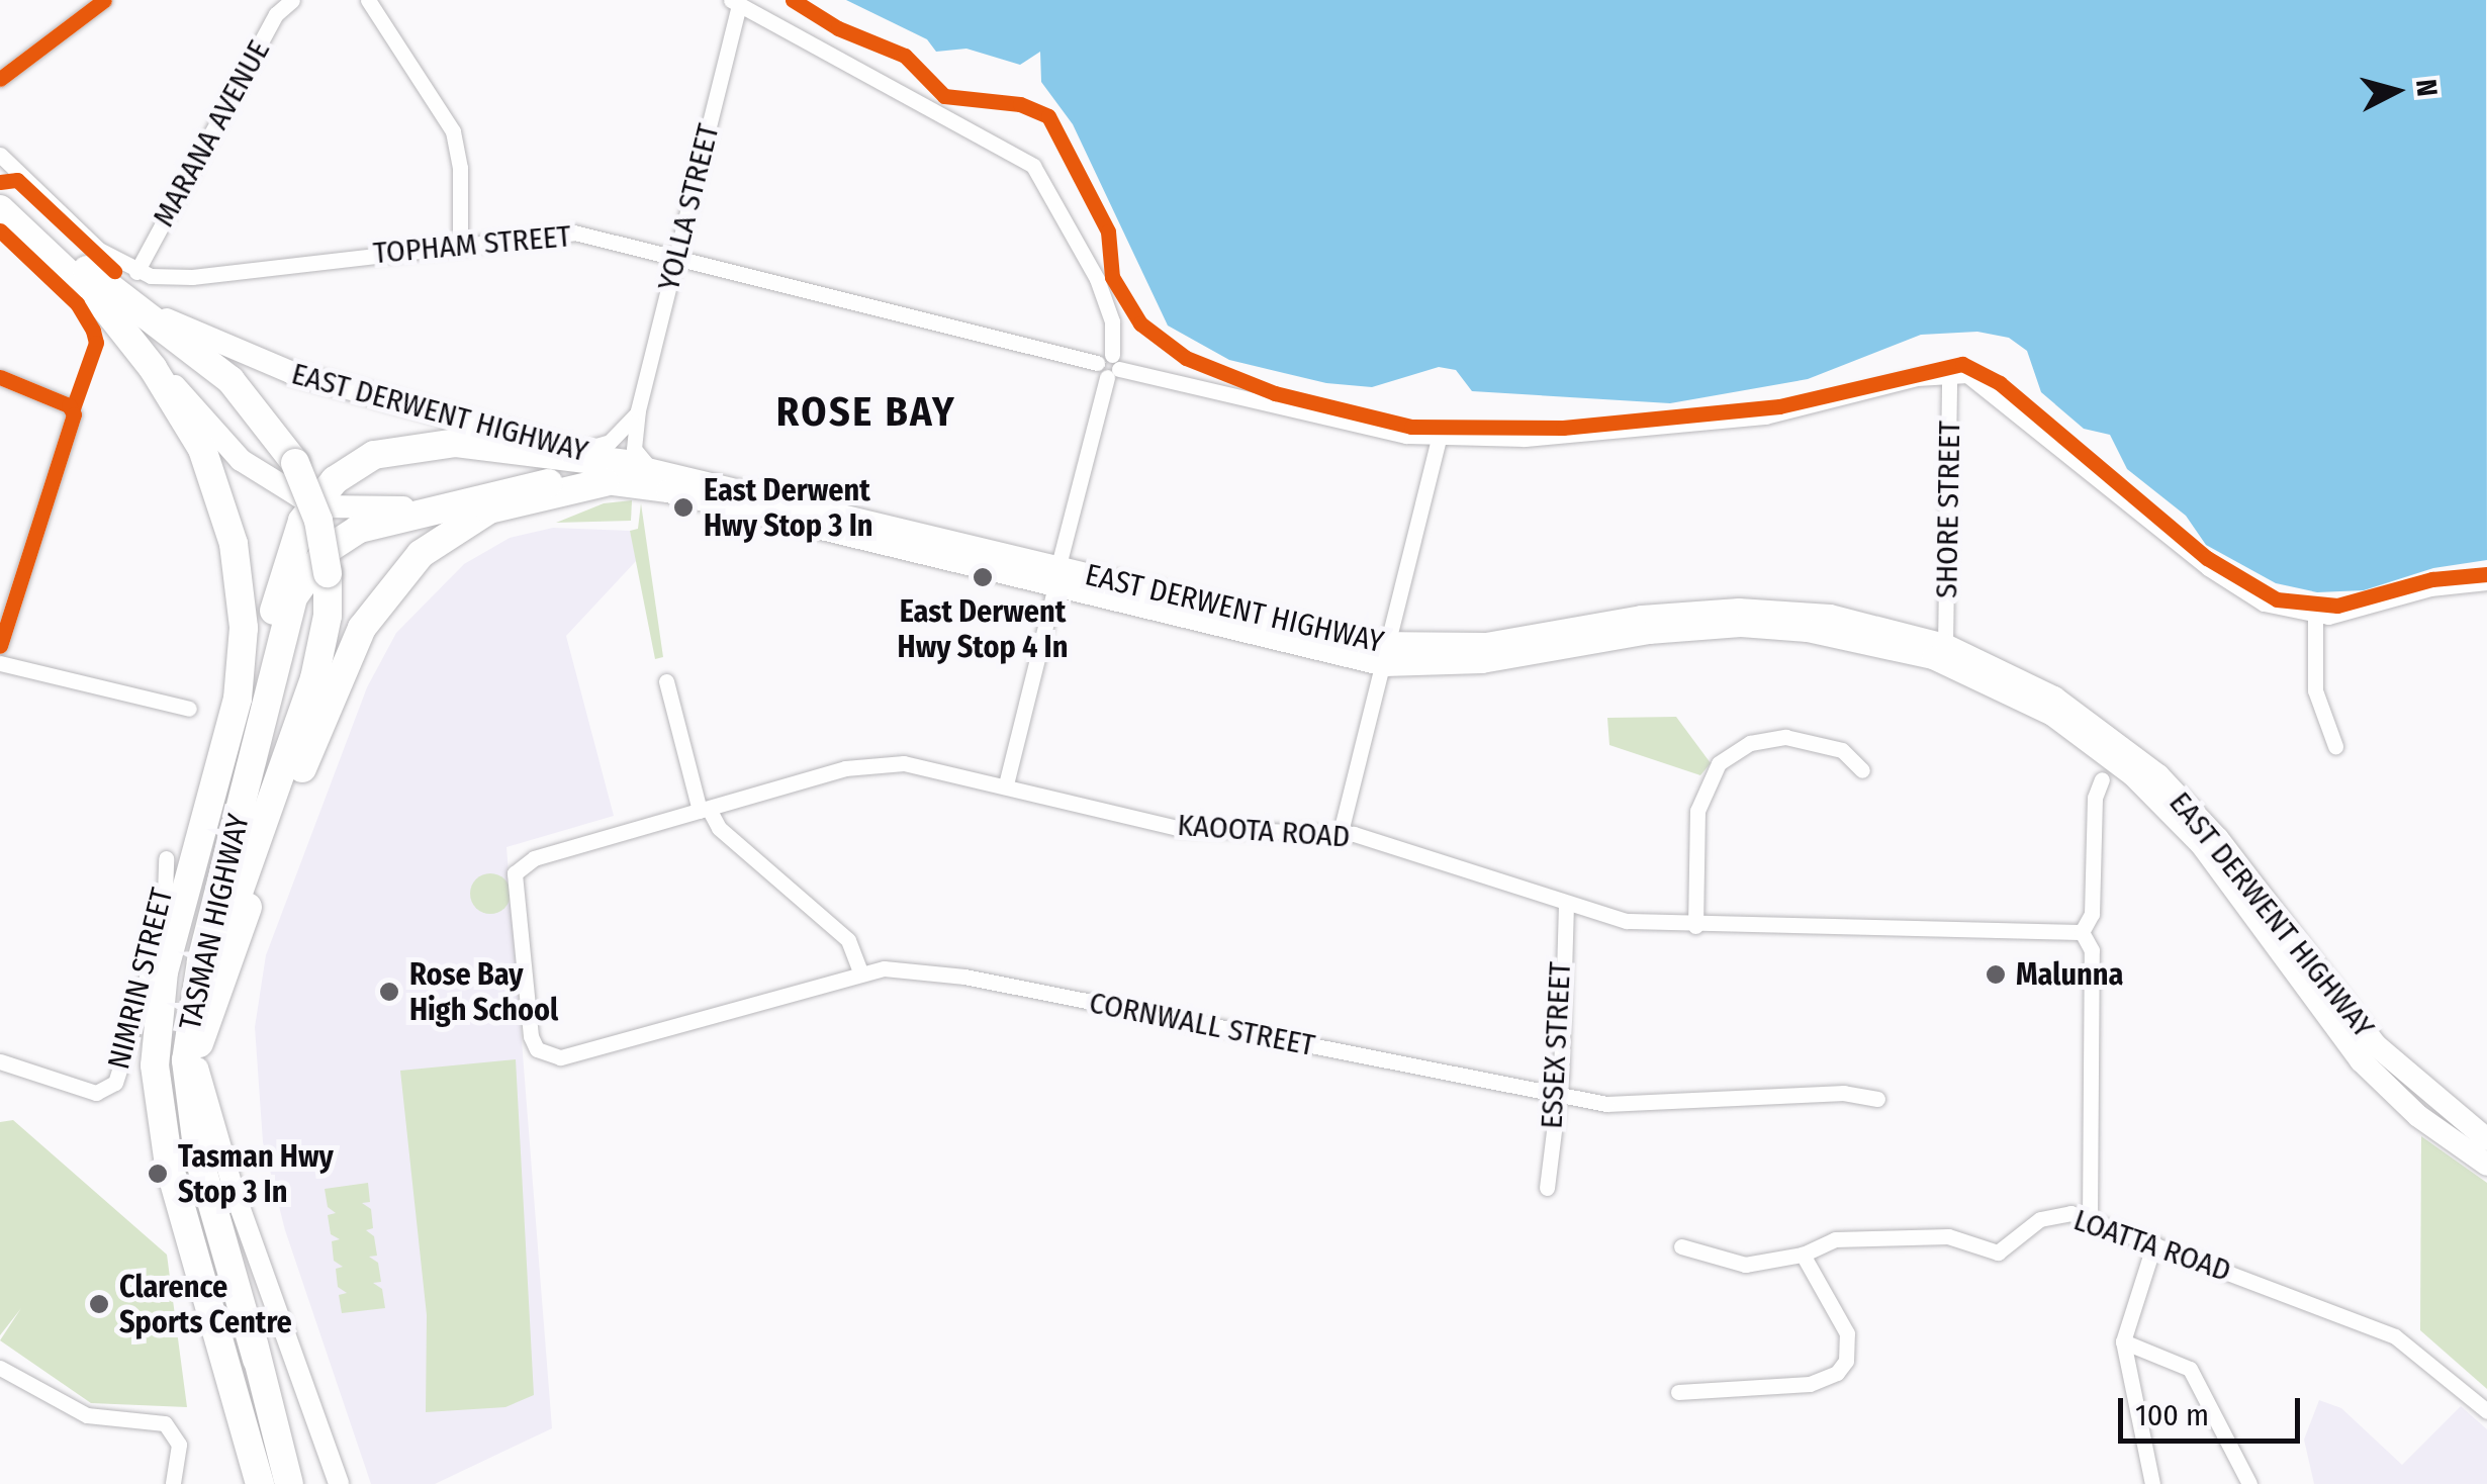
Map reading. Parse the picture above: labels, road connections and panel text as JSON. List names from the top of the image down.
{
  "streets": {
    "highway": ["TASMAN HIGHWAY"],
    "main road": ["EAST DERWENT HIGHWAY"],
    "street": [
      "MARANA AVENUE",
      "YOLLA STREET",
      "TOPHAM STREET",
      "SHORE STREET",
      "KAOOTA ROAD",
      "NIMRIN STREET",
      "CORNWALL STREET",
      "ESSEX STREET",
      "LOATTA ROAD"
    ]
  },
  "crossings": [
    ["MARANA AVENUE", "TOPHAM STREET"],
    ["MARANA AVENUE", "EAST DERWENT HIGHWAY"],
    ["MARANA AVENUE", "TASMAN HIGHWAY"],
    ["YOLLA STREET", "TOPHAM STREET"],
    ["YOLLA STREET", "EAST DERWENT HIGHWAY"],
    ["TOPHAM STREET", "EAST DERWENT HIGHWAY"],
    ["TOPHAM STREET", "SHORE STREET"],
    ["TOPHAM STREET", "TASMAN HIGHWAY"],
    ["EAST DERWENT HIGHWAY", "SHORE STREET"],
    ["EAST DERWENT HIGHWAY", "TASMAN HIGHWAY"],
    ["KAOOTA ROAD", "CORNWALL STREET"],
    ["KAOOTA ROAD", "ESSEX STREET"],
    ["CORNWALL STREET", "ESSEX STREET"]
  ],
  "districts": ["ROSE BAY"],
  "places": [
    "East Derwent Hwy Stop 3 In",
    "East Derwent Hwy Stop 4 In",
    "Malunna",
    "Rose Bay High School",
    "Tasman Hwy Stop 3 In",
    "Clarence Sports Centre"
  ],
  "scale_bar": "100 m",
  "north": "right"
}
